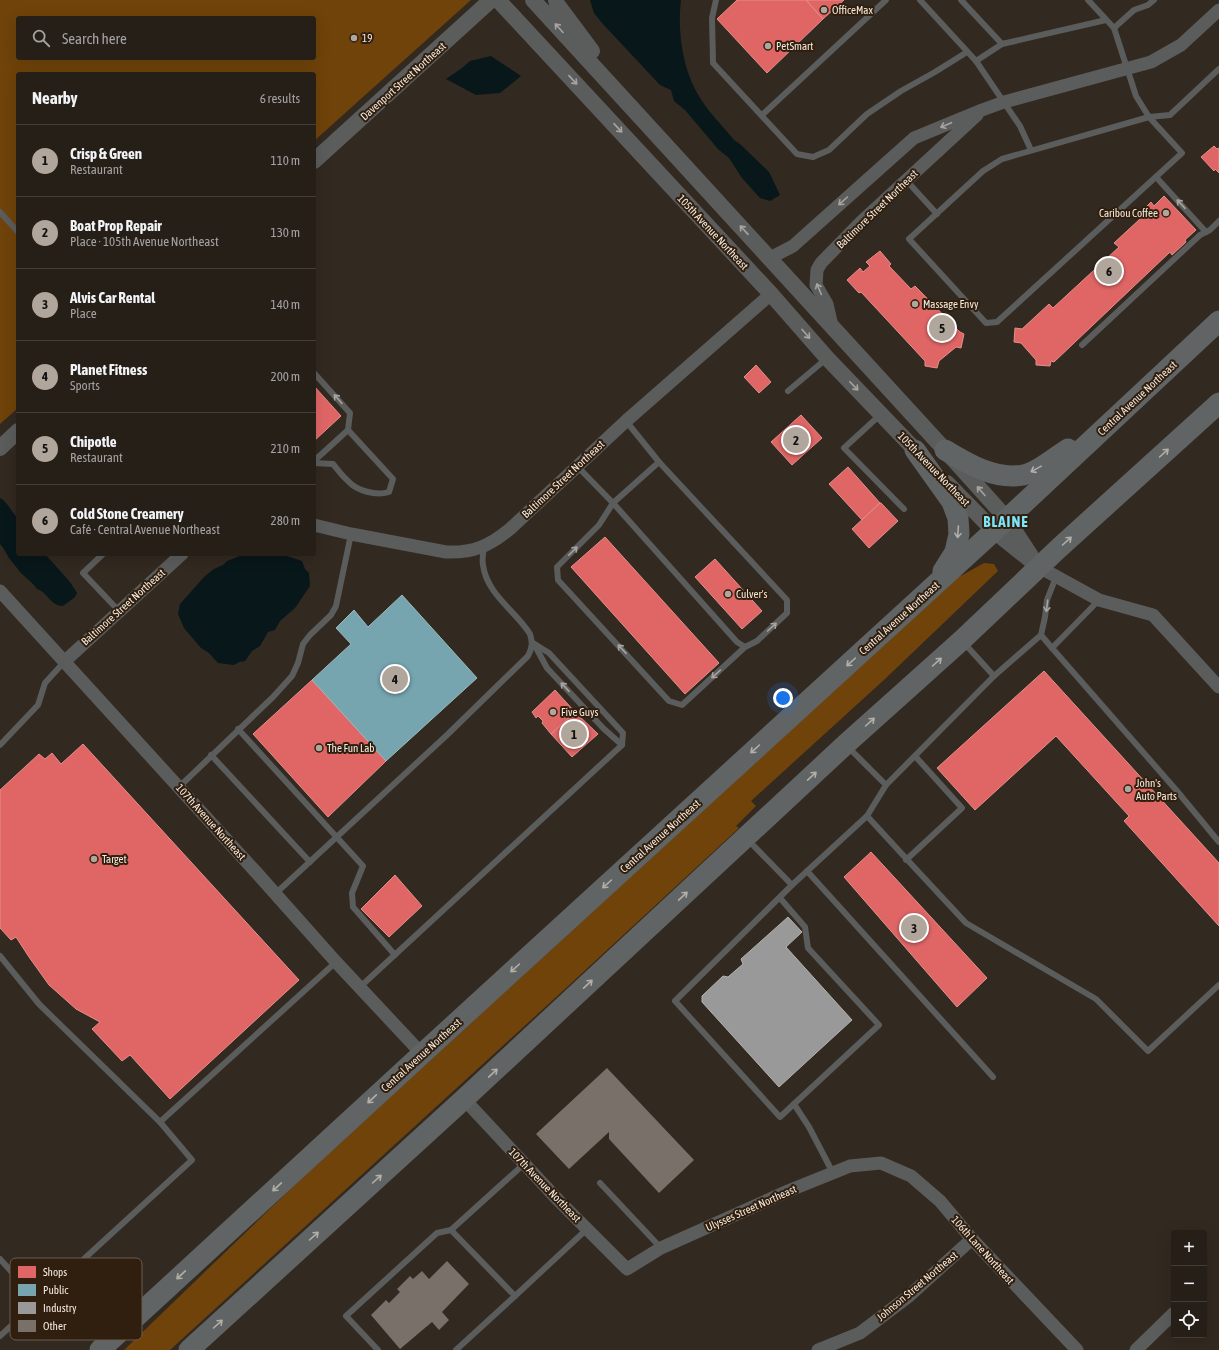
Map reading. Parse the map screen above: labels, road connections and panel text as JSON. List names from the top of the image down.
{
  "streets": {
    "highway": ["Central Avenue Northeast"],
    "street": [
      "Davenport Street Northeast",
      "Baltimore Street Northeast",
      "105th Avenue Northeast",
      "107th Avenue Northeast",
      "Ulysses Street Northeast",
      "106th Lane Northeast",
      "Johnson Street Northeast"
    ]
  },
  "crossings": [
    ["Baltimore Street Northeast", "105th Avenue Northeast"],
    ["Baltimore Street Northeast", "107th Avenue Northeast"],
    ["105th Avenue Northeast", "Central Avenue Northeast"],
    ["Central Avenue Northeast", "107th Avenue Northeast"],
    ["107th Avenue Northeast", "Ulysses Street Northeast"],
    ["Ulysses Street Northeast", "106th Lane Northeast"],
    ["106th Lane Northeast", "Johnson Street Northeast"]
  ],
  "districts": ["BLAINE"],
  "places": [
    "OfficeMax",
    "19",
    "PetSmart",
    "Caribou Coffee",
    "Massage Envy",
    "Culver's",
    "Five Guys",
    "The Fun Lab",
    "John's Auto Parts",
    "Target"
  ],
  "legend": [
    "Shops",
    "Public",
    "Industry",
    "Other"
  ],
  "page": {
    "search": "Search here",
    "heading": ["Nearby", "6 results"],
    "list": [
      {
        "mark": "1",
        "name": "Crisp & Green",
        "note": "Restaurant",
        "value": "110 m"
      },
      {
        "mark": "2",
        "name": "Boat Prop Repair",
        "note": "Place · 105th Avenue Northeast",
        "value": "130 m"
      },
      {
        "mark": "3",
        "name": "Alvis Car Rental",
        "note": "Place",
        "value": "140 m"
      },
      {
        "mark": "4",
        "name": "Planet Fitness",
        "note": "Sports",
        "value": "200 m"
      },
      {
        "mark": "5",
        "name": "Chipotle",
        "note": "Restaurant",
        "value": "210 m"
      },
      {
        "mark": "6",
        "name": "Cold Stone Creamery",
        "note": "Café · Central Avenue Northeast",
        "value": "280 m"
      }
    ],
    "pins": [
      "6",
      "5",
      "2",
      "4",
      "1",
      "3"
    ],
    "map_buttons": ["+", "−"]
  }
}
